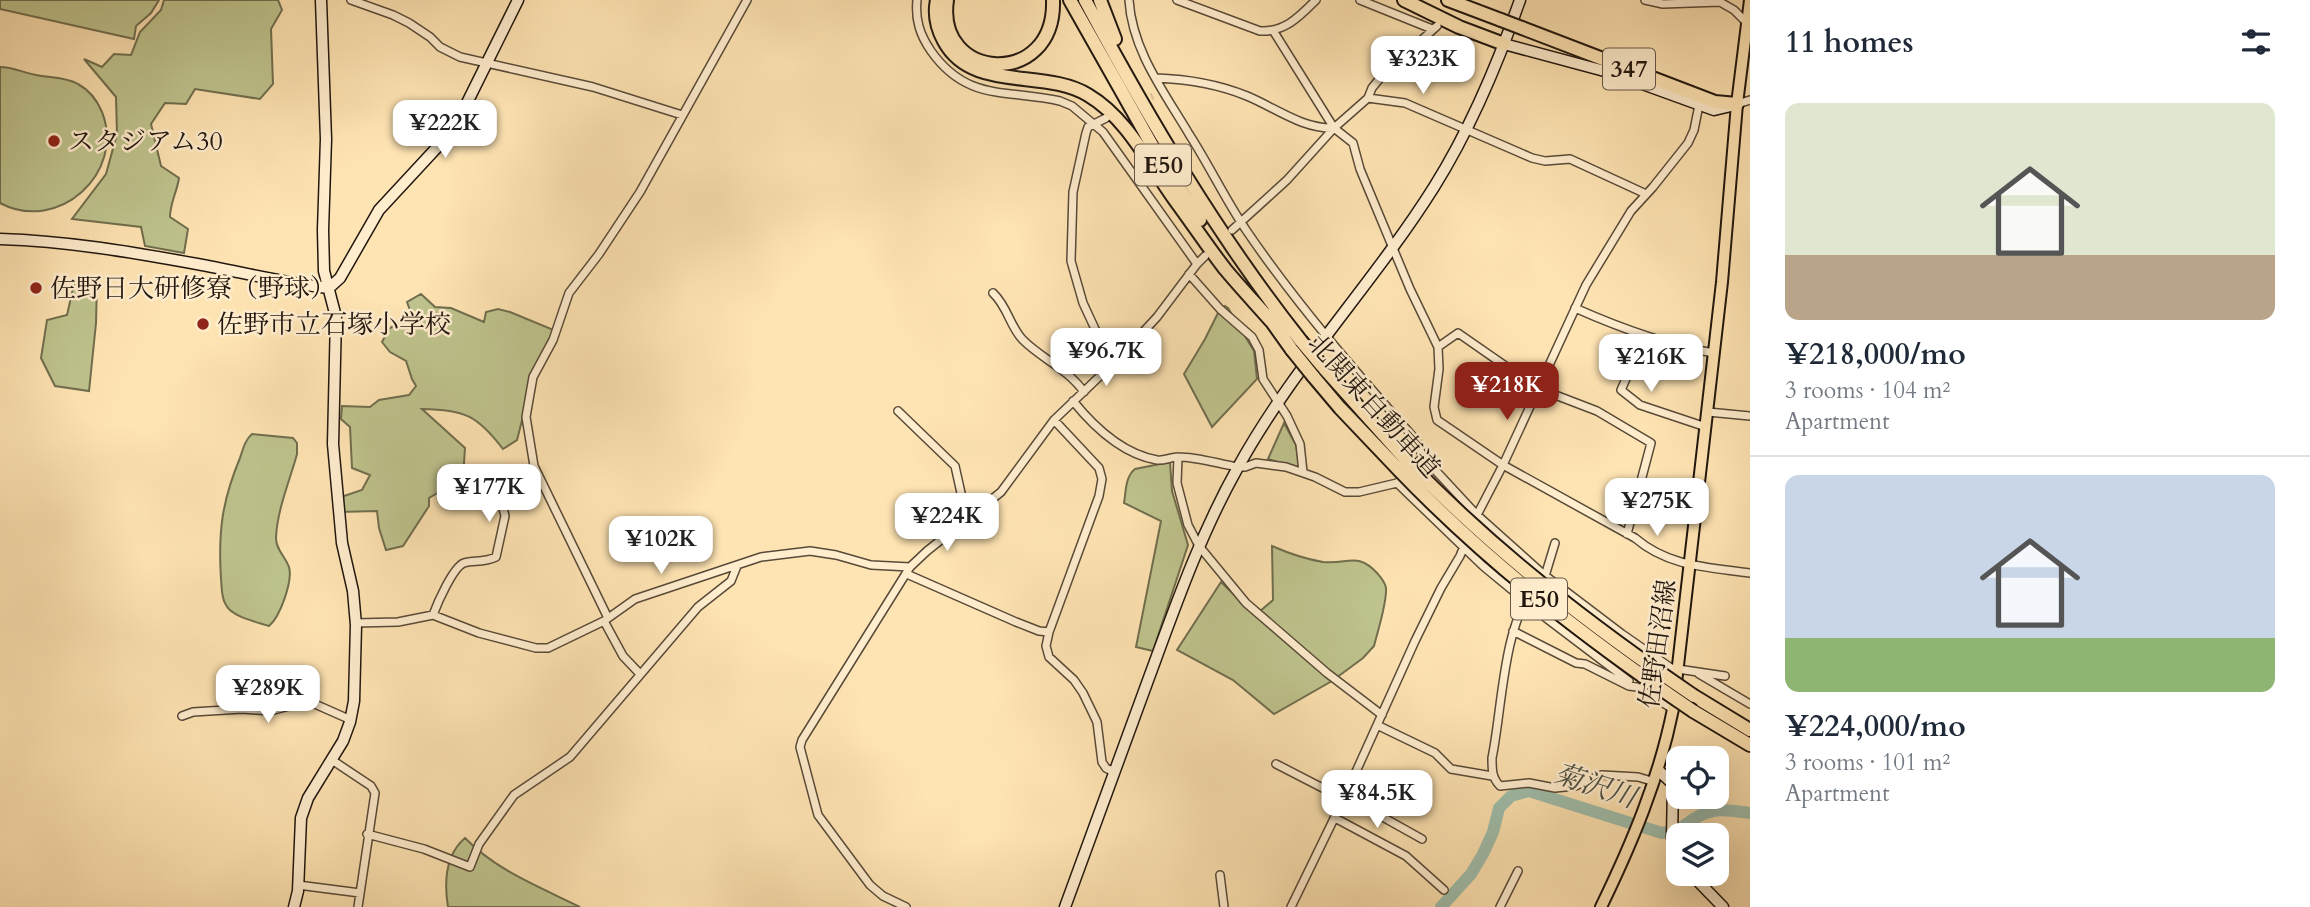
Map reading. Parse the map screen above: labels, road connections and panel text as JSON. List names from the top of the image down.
{
  "streets": {
    "highway": ["347", "E50", "北関東自動車道"],
    "main road": ["佐野田沼線"]
  },
  "crossings": [
    ["347", "佐野田沼線"]
  ],
  "water": ["菊沢川"],
  "places": ["スタジアム30", "佐野日大研修寮（野球）", "佐野市立石塚小学校"],
  "page": {
    "heading": "11 homes",
    "price": [
      "¥323K",
      "¥222K",
      "¥96.7K",
      "¥216K",
      "¥218K",
      "¥177K",
      "¥275K",
      "¥224K",
      "¥102K",
      "¥289K",
      "¥84.5K"
    ],
    "list": [
      {
        "name": "¥218,000/mo",
        "note": "3 rooms · 104 m² · Apartment"
      },
      {
        "name": "¥224,000/mo",
        "note": "3 rooms · 101 m² · Apartment"
      }
    ]
  }
}
